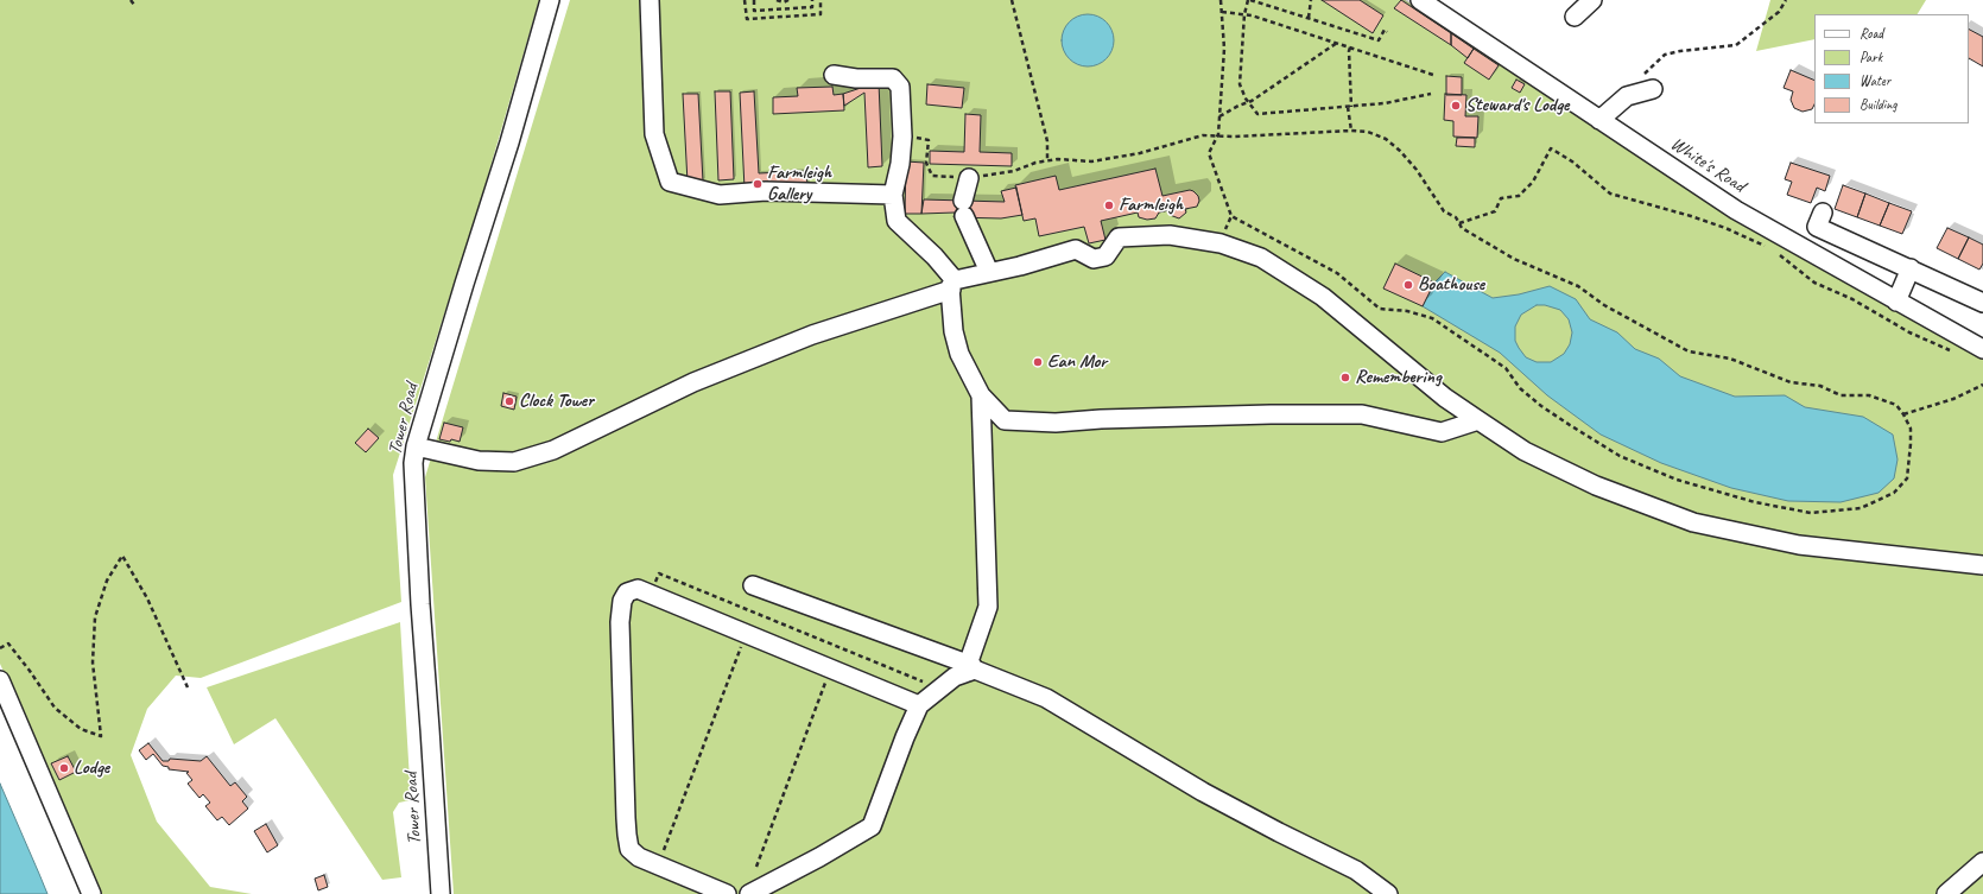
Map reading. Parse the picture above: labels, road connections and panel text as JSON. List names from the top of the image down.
{
  "streets": {
    "street": ["White's Road", "Tower Road"]
  },
  "places": [
    "Steward's Lodge",
    "Farmleigh Gallery",
    "Farmleigh",
    "Boathouse",
    "Ean Mor",
    "Remembering",
    "Clock Tower",
    "Lodge"
  ],
  "legend": [
    "Road",
    "Park",
    "Water",
    "Building"
  ]
}
